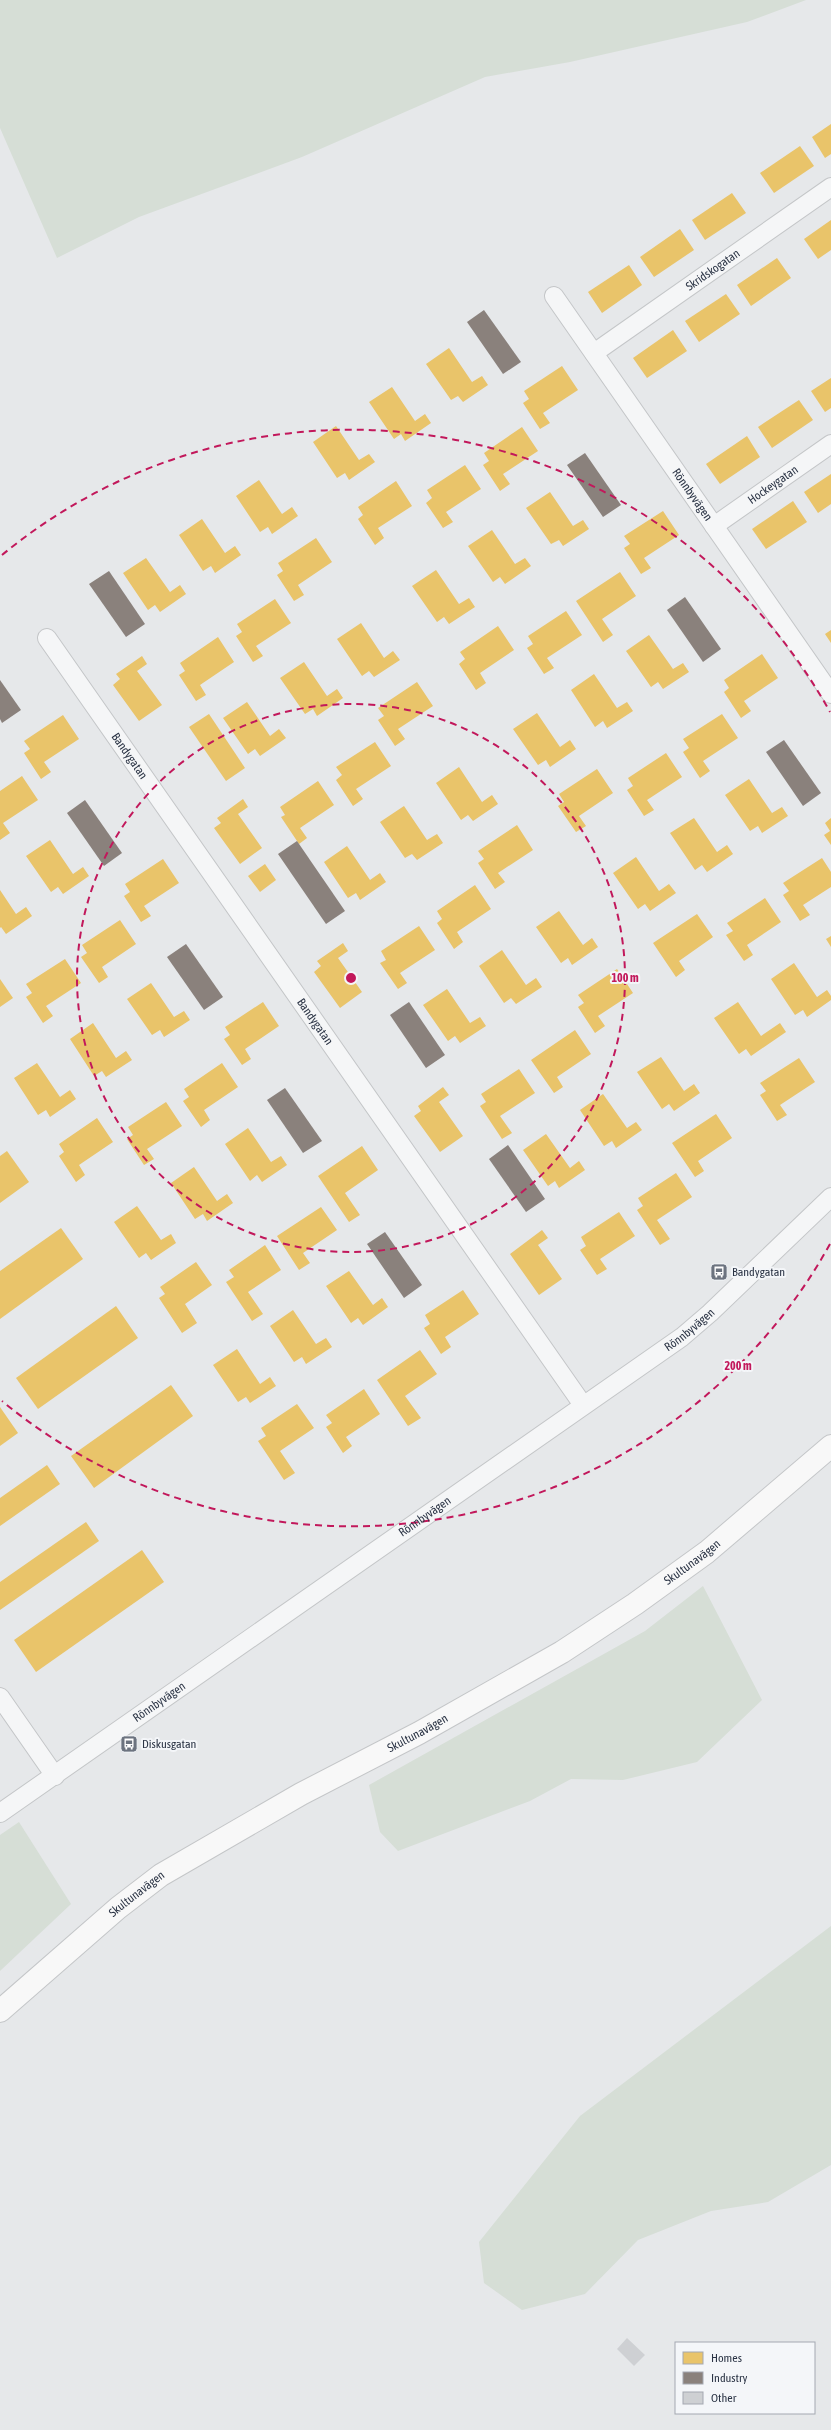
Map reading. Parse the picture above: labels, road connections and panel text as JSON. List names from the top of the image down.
{
  "streets": {
    "main road": ["Skultunavägen"],
    "street": [
      "Skridskogatan",
      "Hockeygatan",
      "Rönnbyvägen",
      "Bandygatan"
    ]
  },
  "crossings": [
    ["Skridskogatan", "Rönnbyvägen"],
    ["Hockeygatan", "Rönnbyvägen"],
    ["Rönnbyvägen", "Bandygatan"]
  ],
  "places": {
    "bus stop": ["Bandygatan", "Diskusgatan"]
  },
  "legend": ["Homes", "Industry", "Other"],
  "rings": ["100 m", "200 m"]
}
